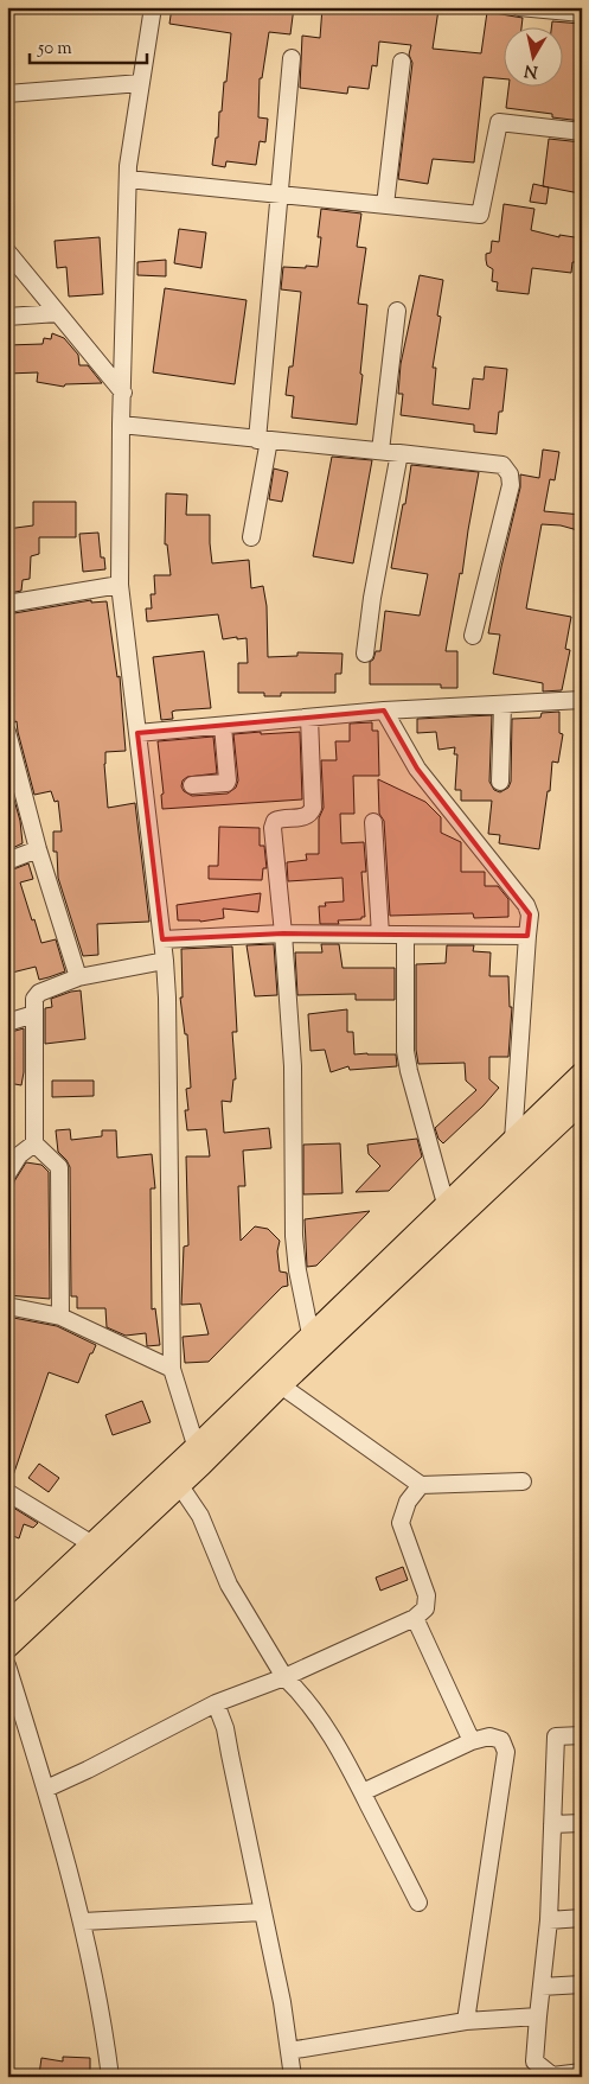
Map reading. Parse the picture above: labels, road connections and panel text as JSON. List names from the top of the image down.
{
  "scale_bar": "50 m",
  "north": "bottom"
}
